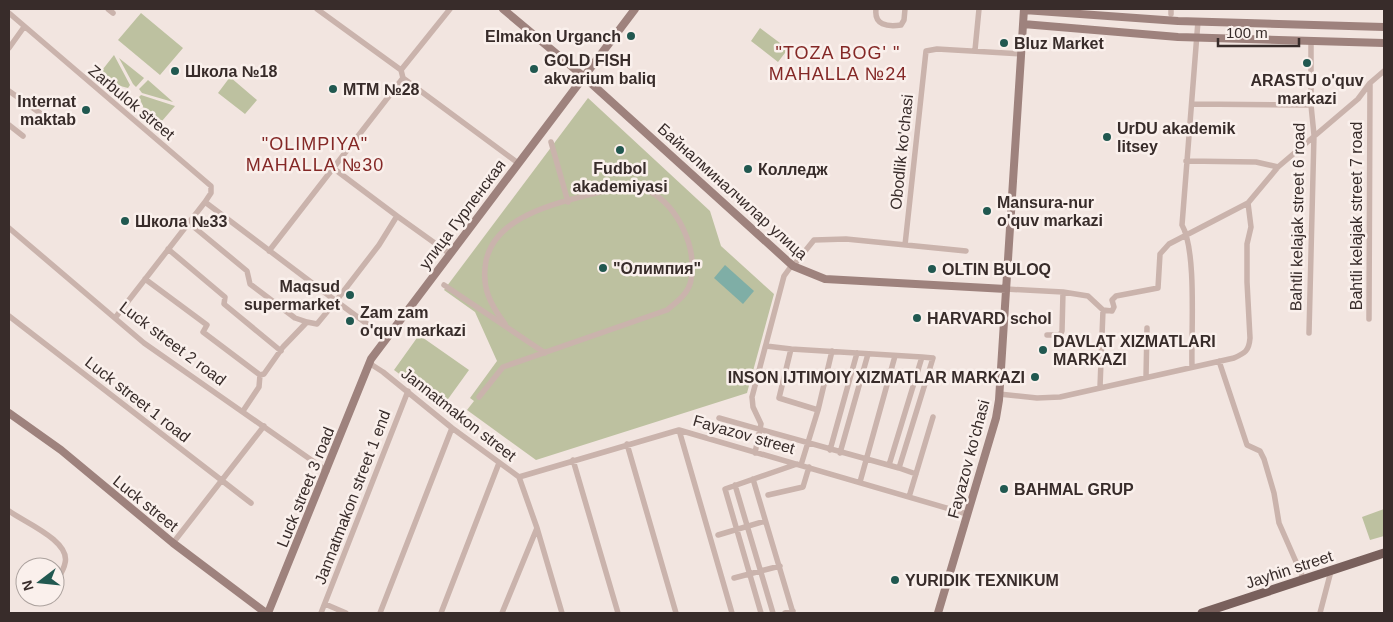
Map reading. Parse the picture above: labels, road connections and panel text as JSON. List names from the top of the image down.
{
  "streets": {
    "main road": ["Jayhin street"],
    "street": [
      "Zarbulok street",
      "Obodlik ko'chasi",
      "Байналминалчилар улица",
      "улица Гурленская",
      "Bahtli kelajak street 7 road",
      "Bahtli kelajak street 6 road",
      "Luck street 2 road",
      "Luck street 1 road",
      "Jannatmakon street",
      "Fayazov street",
      "Fayazov ko'chasi",
      "Luck street 3 road",
      "Jannatmakon street 1 end",
      "Luck street"
    ]
  },
  "crossings": [
    ["Obodlik ko'chasi", "Fayazov ko'chasi"],
    ["Байналминалчилар улица", "улица Гурленская"],
    ["Байналминалчилар улица", "Fayazov ko'chasi"],
    ["улица Гурленская", "Jannatmakon street"],
    ["улица Гурленская", "Luck street 3 road"],
    ["Luck street 2 road", "Luck street 3 road"],
    ["Jannatmakon street", "Fayazov street"],
    ["Jannatmakon street", "Luck street 3 road"],
    ["Jannatmakon street", "Jannatmakon street 1 end"],
    ["Fayazov street", "Fayazov ko'chasi"],
    ["Luck street 3 road", "Luck street"]
  ],
  "districts": ["\"TOZA BOG' \" MAHALLA №24", "\"OLIMPIYA\" MAHALLA №30"],
  "places": [
    "Elmakon Urganch",
    "Bluz Market",
    "ARASTU o'quv markazi",
    "GOLD FISH akvarium baliq",
    "Школа №18",
    "MTM №28",
    "Internat maktab",
    "UrDU akademik litsey",
    "Fudbol akademiyasi",
    "Колледж",
    "Mansura-nur o'quv markazi",
    "Школа №33",
    "\"Олимпия\"",
    "OLTIN BULOQ",
    "Maqsud supermarket",
    "HARVARD schol",
    "Zam zam o'quv markazi",
    "DAVLAT XIZMATLARI MARKAZI",
    "INSON IJTIMOIY XIZMATLAR MARKAZI",
    "BAHMAL GRUP",
    "YURIDIK TEXNIKUM"
  ],
  "scale_bar": "100 m",
  "north": "left"
}
